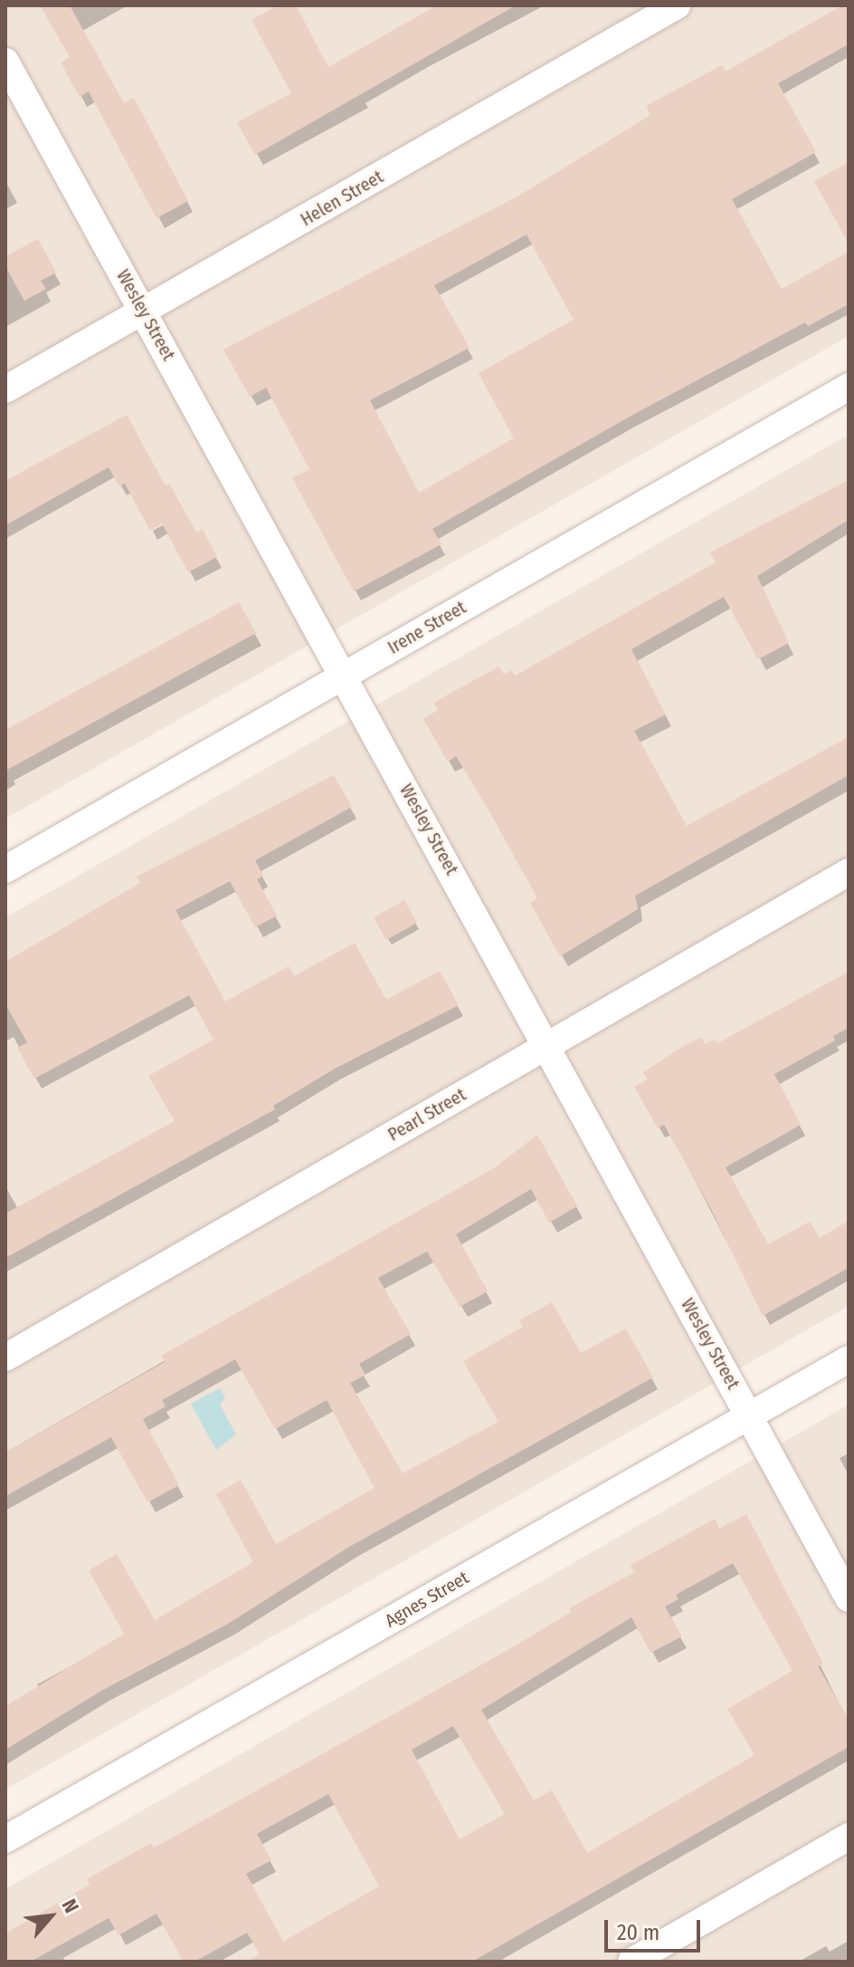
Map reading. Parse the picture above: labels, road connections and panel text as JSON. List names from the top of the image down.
{
  "streets": {
    "street": [
      "Helen Street",
      "Wesley Street",
      "Irene Street",
      "Pearl Street",
      "Agnes Street"
    ]
  },
  "crossings": [
    ["Helen Street", "Wesley Street"],
    ["Wesley Street", "Irene Street"],
    ["Wesley Street", "Pearl Street"],
    ["Wesley Street", "Agnes Street"]
  ],
  "scale_bar": "20 m",
  "north": "top right"
}
